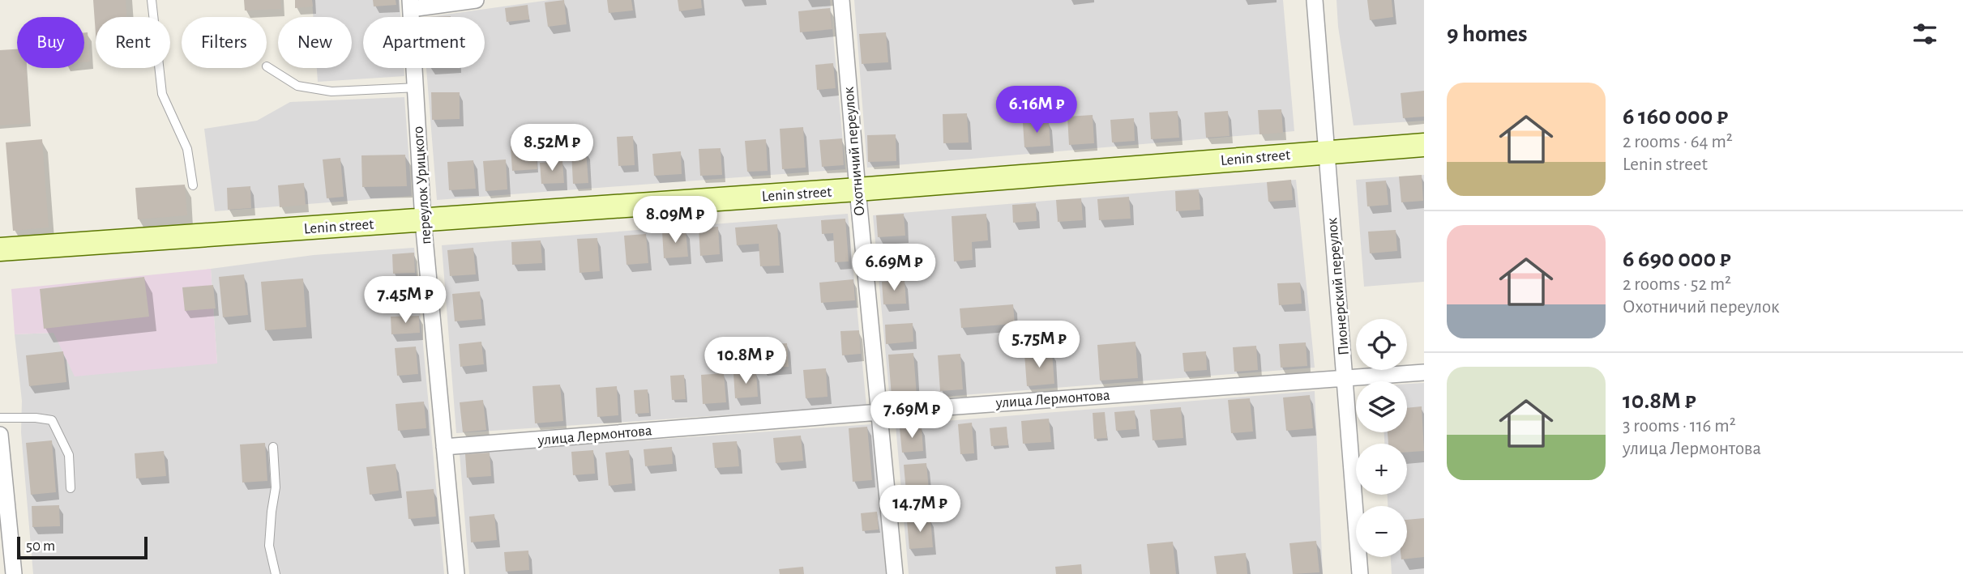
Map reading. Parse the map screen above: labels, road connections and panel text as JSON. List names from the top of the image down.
{
  "streets": {
    "main road": ["Lenin street"],
    "street": [
      "Охотничий переулок",
      "переулок Урицкого",
      "Пионерский переулок",
      "улица Лермонтова"
    ]
  },
  "crossings": [
    ["Охотничий переулок", "Lenin street"],
    ["Охотничий переулок", "улица Лермонтова"],
    ["Lenin street", "переулок Урицкого"],
    ["Lenin street", "Пионерский переулок"],
    ["переулок Урицкого", "улица Лермонтова"],
    ["Пионерский переулок", "улица Лермонтова"]
  ],
  "scale_bar": "50 m",
  "page": {
    "heading": "9 homes",
    "chip": [
      "Buy",
      "Rent",
      "Filters",
      "New",
      "Apartment"
    ],
    "list": [
      {
        "name": "6 160 000 ₽",
        "note": "2 rooms · 64 m² · Lenin street"
      },
      {
        "name": "6 690 000 ₽",
        "note": "2 rooms · 52 m² · Охотничий переулок"
      },
      {
        "name": "10.8M ₽",
        "note": "3 rooms · 116 m² · улица Лермонтова"
      }
    ],
    "price": [
      "6.16M ₽",
      "8.52M ₽",
      "8.09M ₽",
      "6.69M ₽",
      "7.45M ₽",
      "5.75M ₽",
      "10.8M ₽",
      "7.69M ₽",
      "14.7M ₽"
    ],
    "map_buttons": ["+", "−"],
    "scale": "50 m"
  }
}
